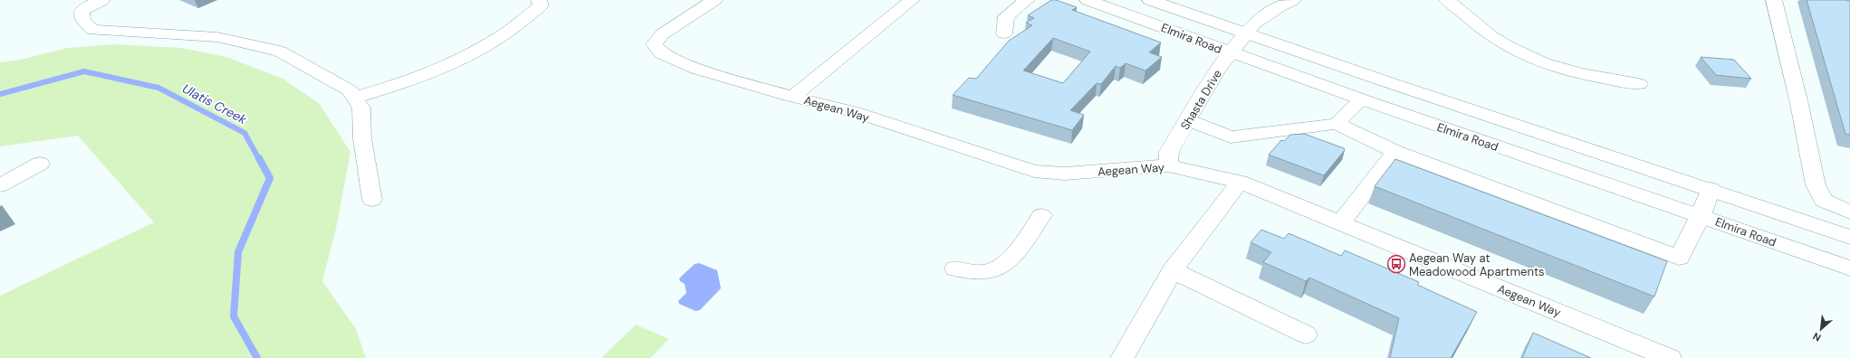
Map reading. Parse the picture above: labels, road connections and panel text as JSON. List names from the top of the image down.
{
  "streets": {
    "street": ["Elmira Road", "Shasta Drive", "Aegean Way"]
  },
  "crossings": [
    ["Elmira Road", "Shasta Drive"],
    ["Shasta Drive", "Aegean Way"]
  ],
  "water": ["Ulatis Creek"],
  "places": {
    "bus stop": ["Aegean Way at Meadowood Apartments"]
  },
  "north": "bottom left"
}
